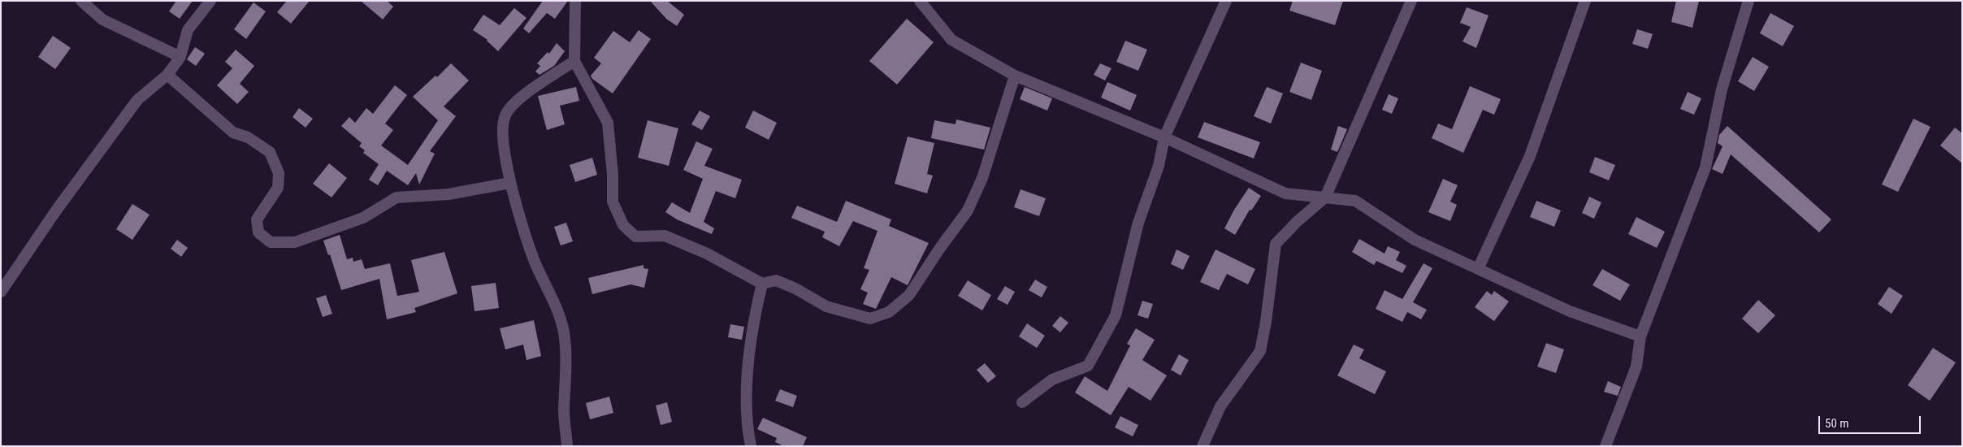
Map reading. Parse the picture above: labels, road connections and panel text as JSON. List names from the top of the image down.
{
  "scale_bar": "50 m"
}
